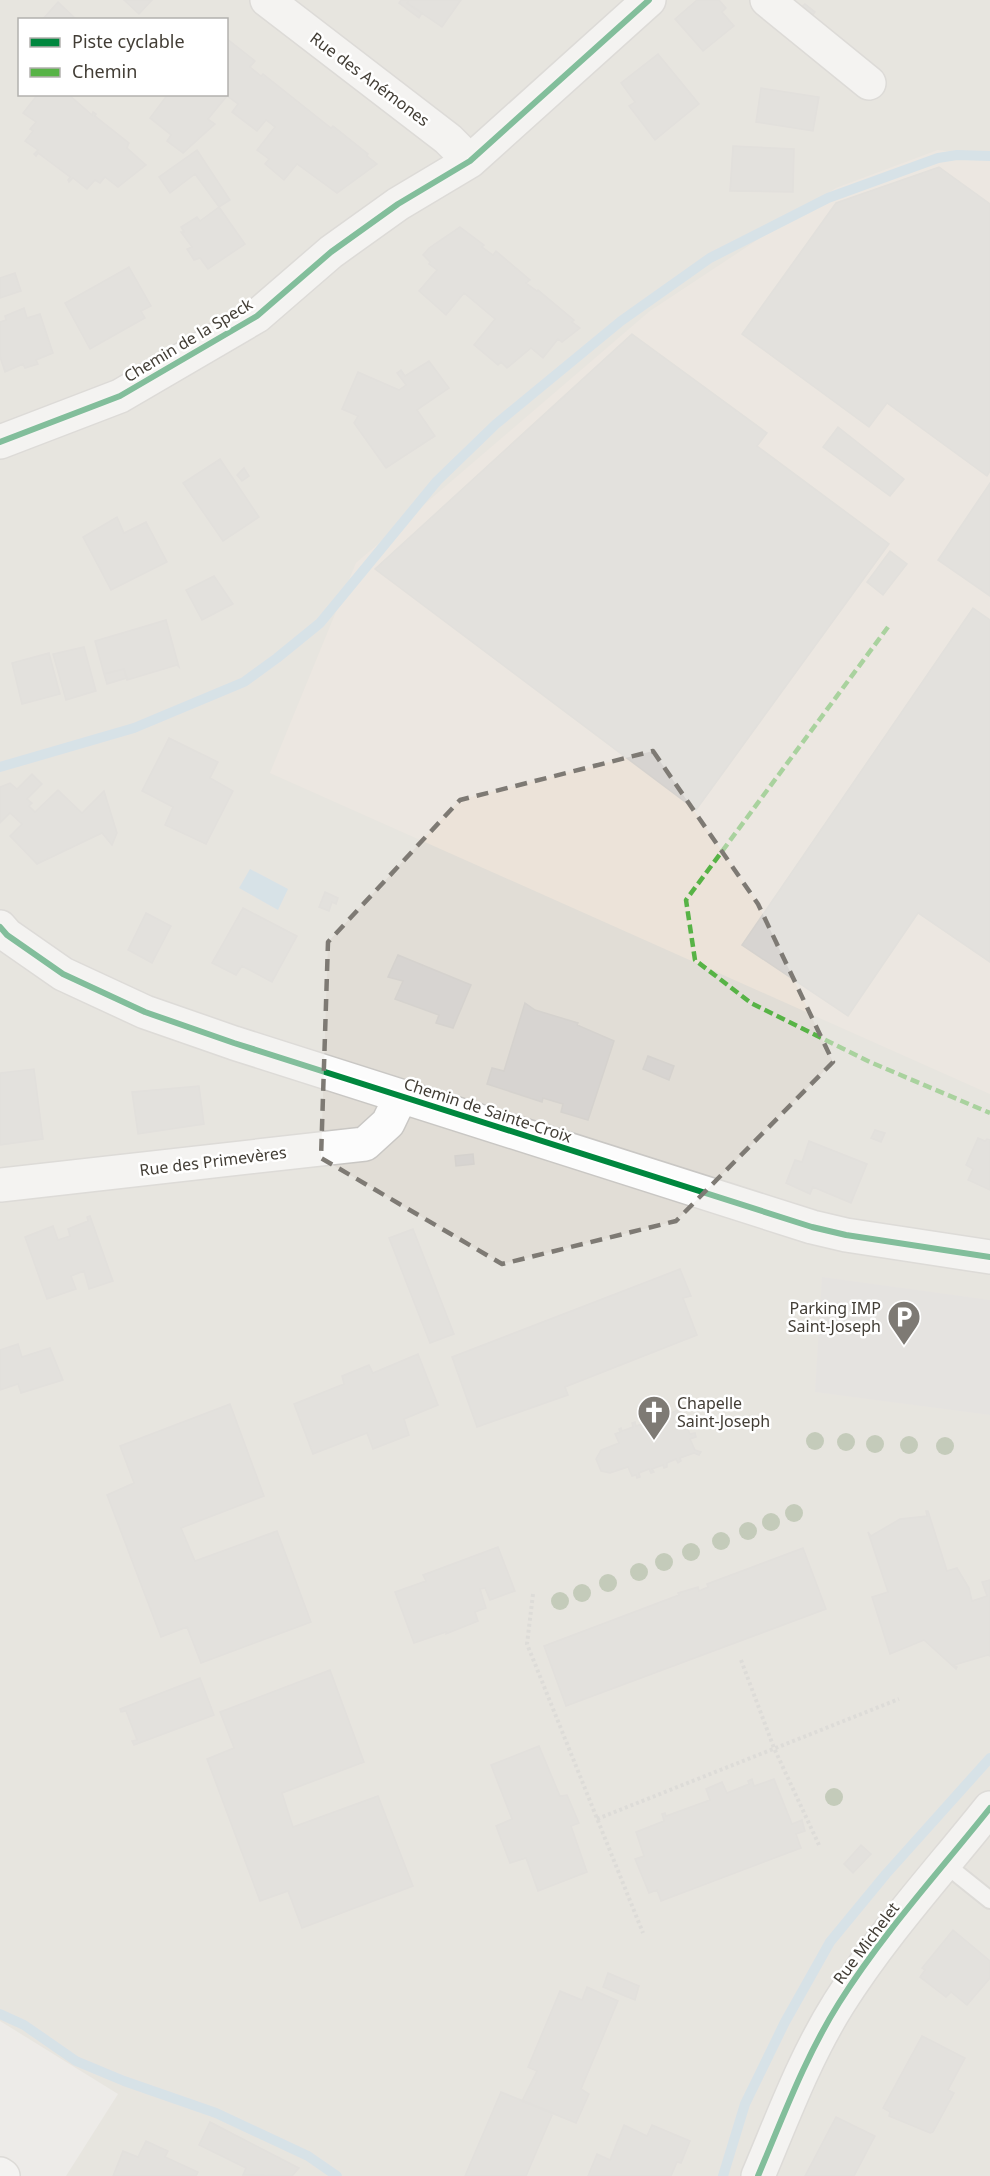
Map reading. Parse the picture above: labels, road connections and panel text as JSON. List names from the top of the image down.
{
  "streets": {
    "street": [
      "Rue des Anémones",
      "Chemin de la Speck",
      "Chemin de Sainte-Croix",
      "Rue des Primevères",
      "Rue Michelet"
    ]
  },
  "crossings": [
    ["Rue des Anémones", "Chemin de la Speck"],
    ["Chemin de Sainte-Croix", "Rue des Primevères"]
  ],
  "places": {
    "parking": ["Parking IMP Saint-Joseph"],
    "church": ["Chapelle Saint-Joseph"]
  },
  "legend": ["Piste cyclable", "Chemin"]
}
